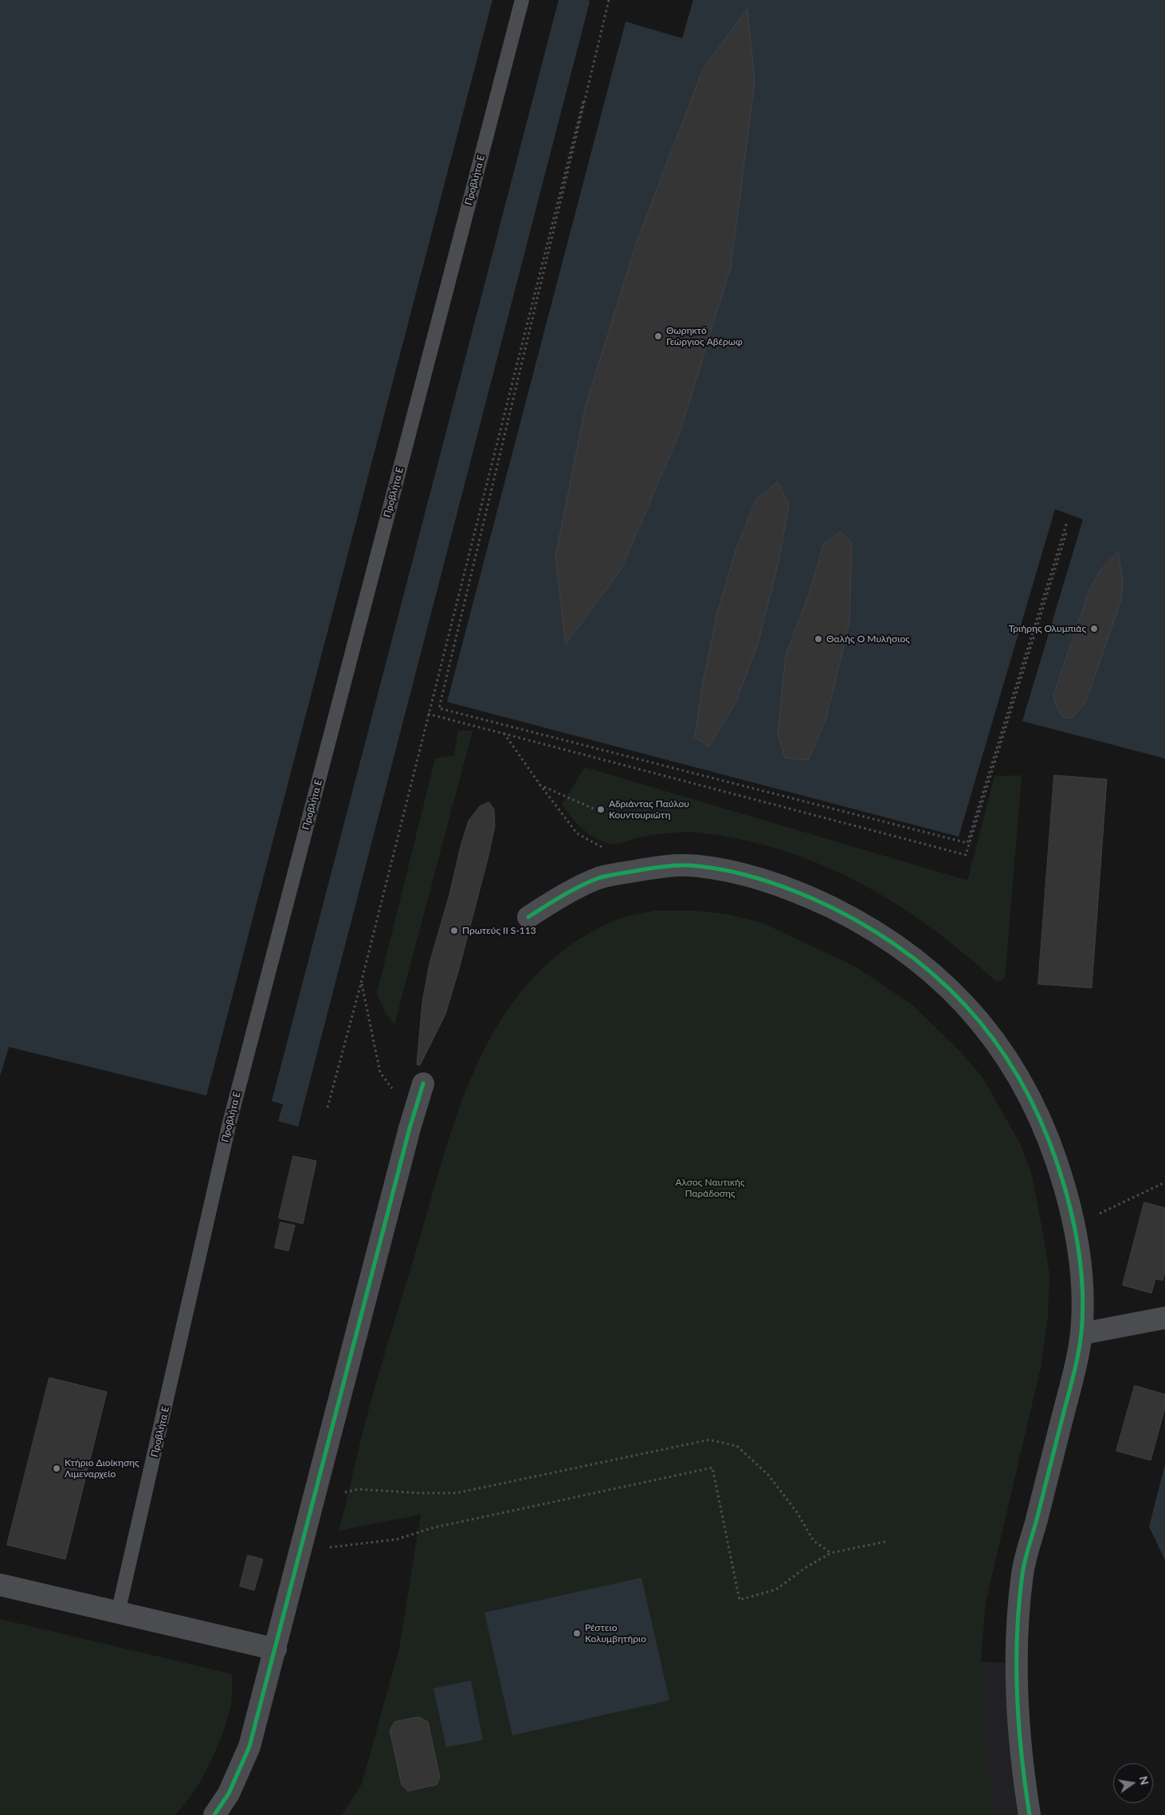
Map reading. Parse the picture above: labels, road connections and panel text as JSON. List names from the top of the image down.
{
  "streets": {
    "lane": ["Προβλήτα E"]
  },
  "parks": ["Αλσος Ναυτικής Παράδοσης"],
  "places": [
    "Θωρηκτό Γεώργιος Αβέρωφ",
    "Τριήρης Ολυμπιάς",
    "Θαλής Ο Μυλήσιος",
    "Αδριάντας Παύλου Κουντουριώτη",
    "Πρωτεύς ΙΙ S-113",
    "Κτήριο Διοίκησης Λιμεναρχείο",
    "Ρέστειο Κολυμβητήριο"
  ],
  "north": "right"
}
